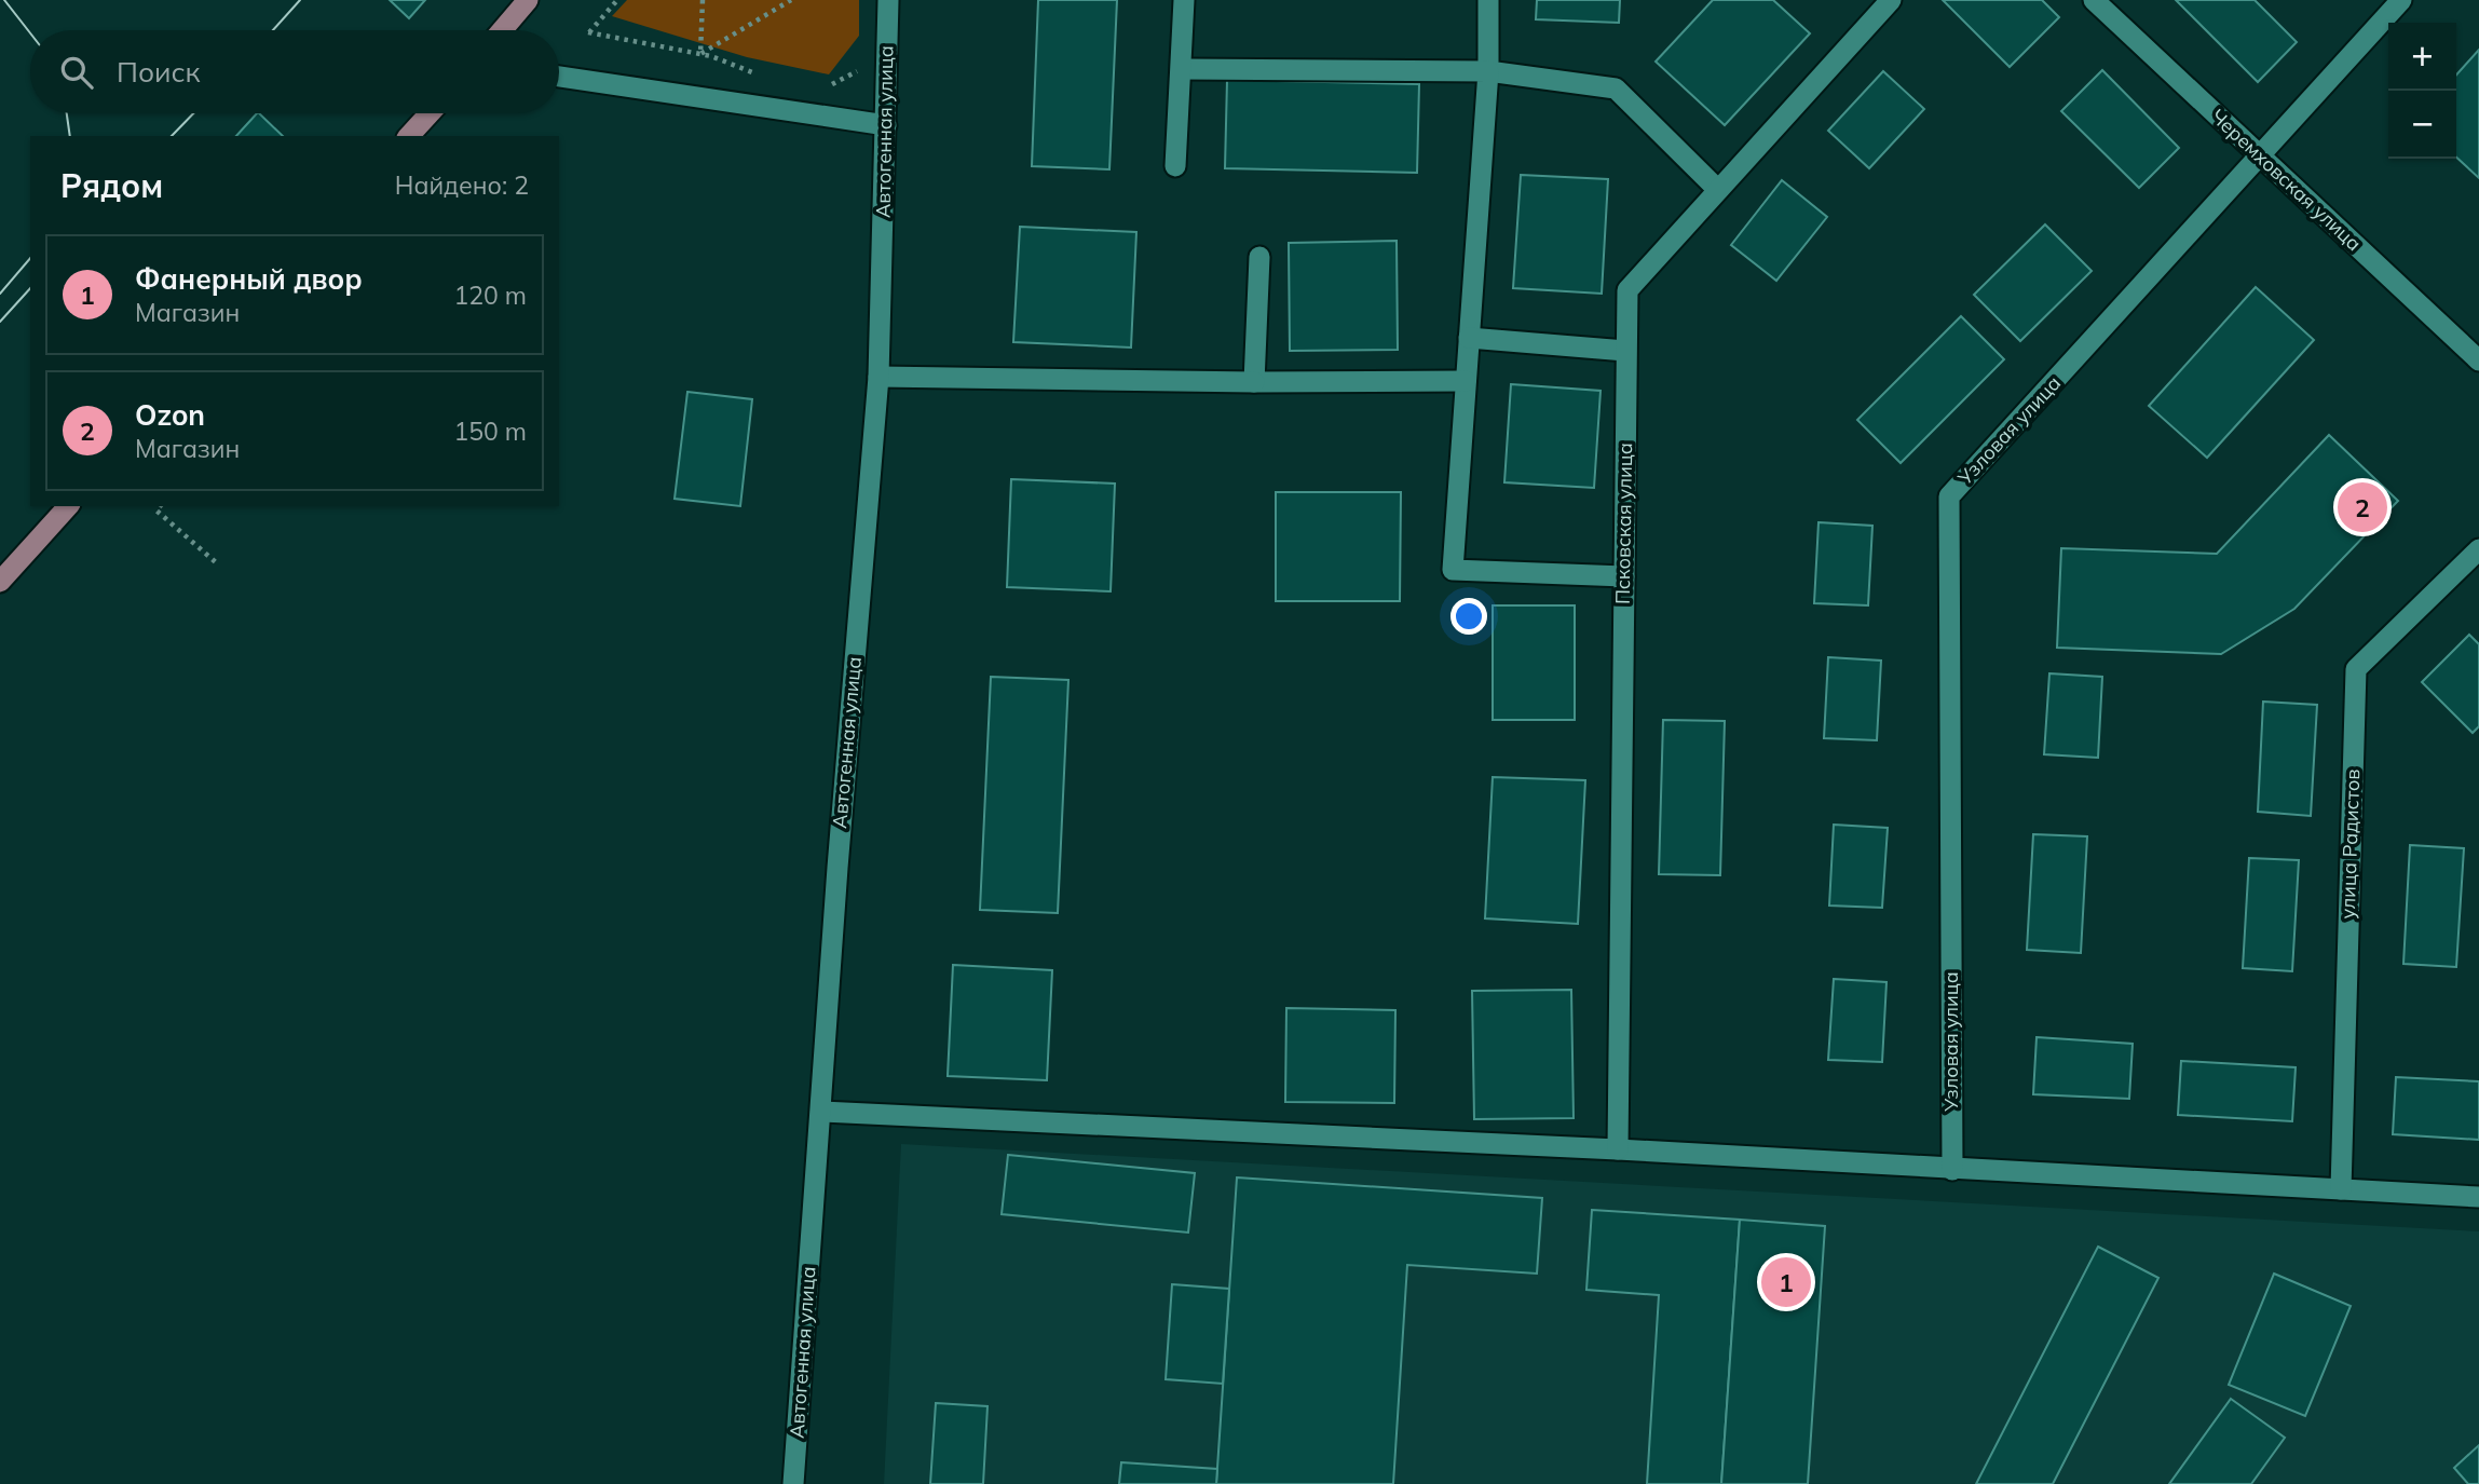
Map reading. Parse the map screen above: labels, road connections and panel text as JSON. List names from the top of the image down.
{
  "streets": {
    "street": [
      "Автогенная улица",
      "Черемховская улица",
      "Узловая улица",
      "Псковская улица",
      "улица Радистов"
    ]
  },
  "crossings": [
    ["Черемховская улица", "Узловая улица"]
  ],
  "page": {
    "map_buttons": ["+", "−"],
    "search": "Поиск",
    "heading": ["Рядом", "Найдено: 2"],
    "list": [
      {
        "mark": "1",
        "name": "Фанерный двор",
        "note": "Магазин",
        "value": "120 m"
      },
      {
        "mark": "2",
        "name": "Ozon",
        "note": "Магазин",
        "value": "150 m"
      }
    ],
    "pins": ["2", "1"]
  }
}
